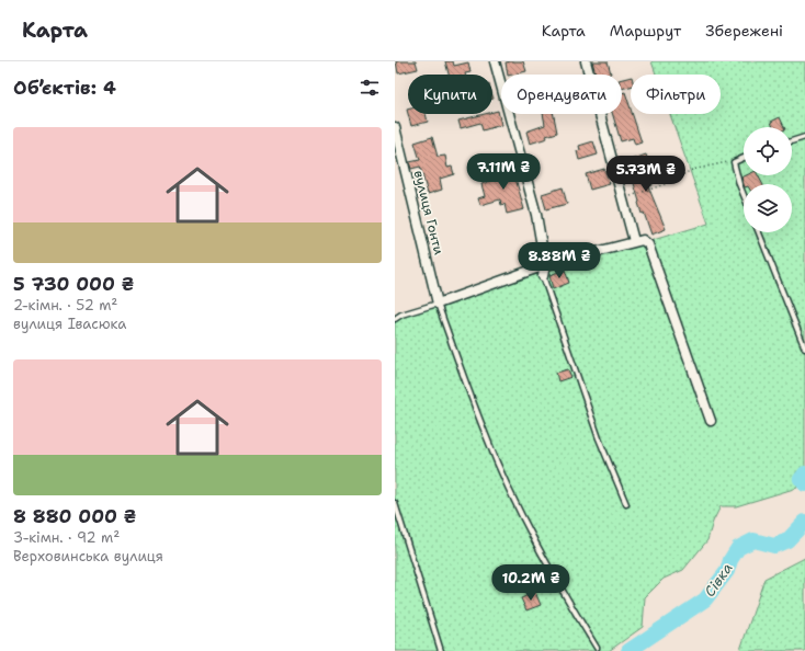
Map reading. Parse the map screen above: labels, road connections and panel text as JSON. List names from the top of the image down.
{
  "streets": {
    "street": ["вулиця Гонти"]
  },
  "water": ["Сівка"],
  "page": {
    "header": "Карта",
    "nav": ["Карта", "Маршрут", "Збережені"],
    "heading": "Об’єктів: 4",
    "chip": ["Купити", "Орендувати", "Фільтри"],
    "list": [
      {
        "name": "5 730 000 ₴",
        "note": "2-кімн. · 52 m² · вулиця Івасюка"
      },
      {
        "name": "8 880 000 ₴",
        "note": "3-кімн. · 92 m² · Верховинська вулиця"
      }
    ],
    "price": [
      "7.11M ₴",
      "5.73M ₴",
      "8.88M ₴",
      "10.2M ₴"
    ]
  }
}
